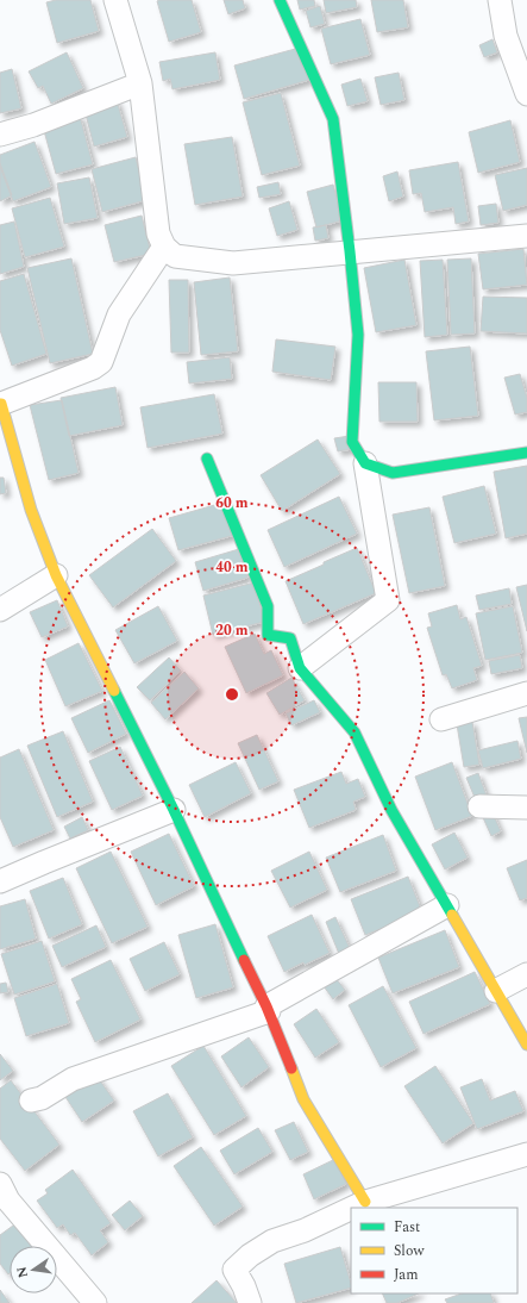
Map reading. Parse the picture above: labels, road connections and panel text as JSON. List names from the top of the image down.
{
  "legend": ["Fast", "Slow", "Jam"],
  "north": "left",
  "rings": ["60 m", "40 m", "20 m"]
}
